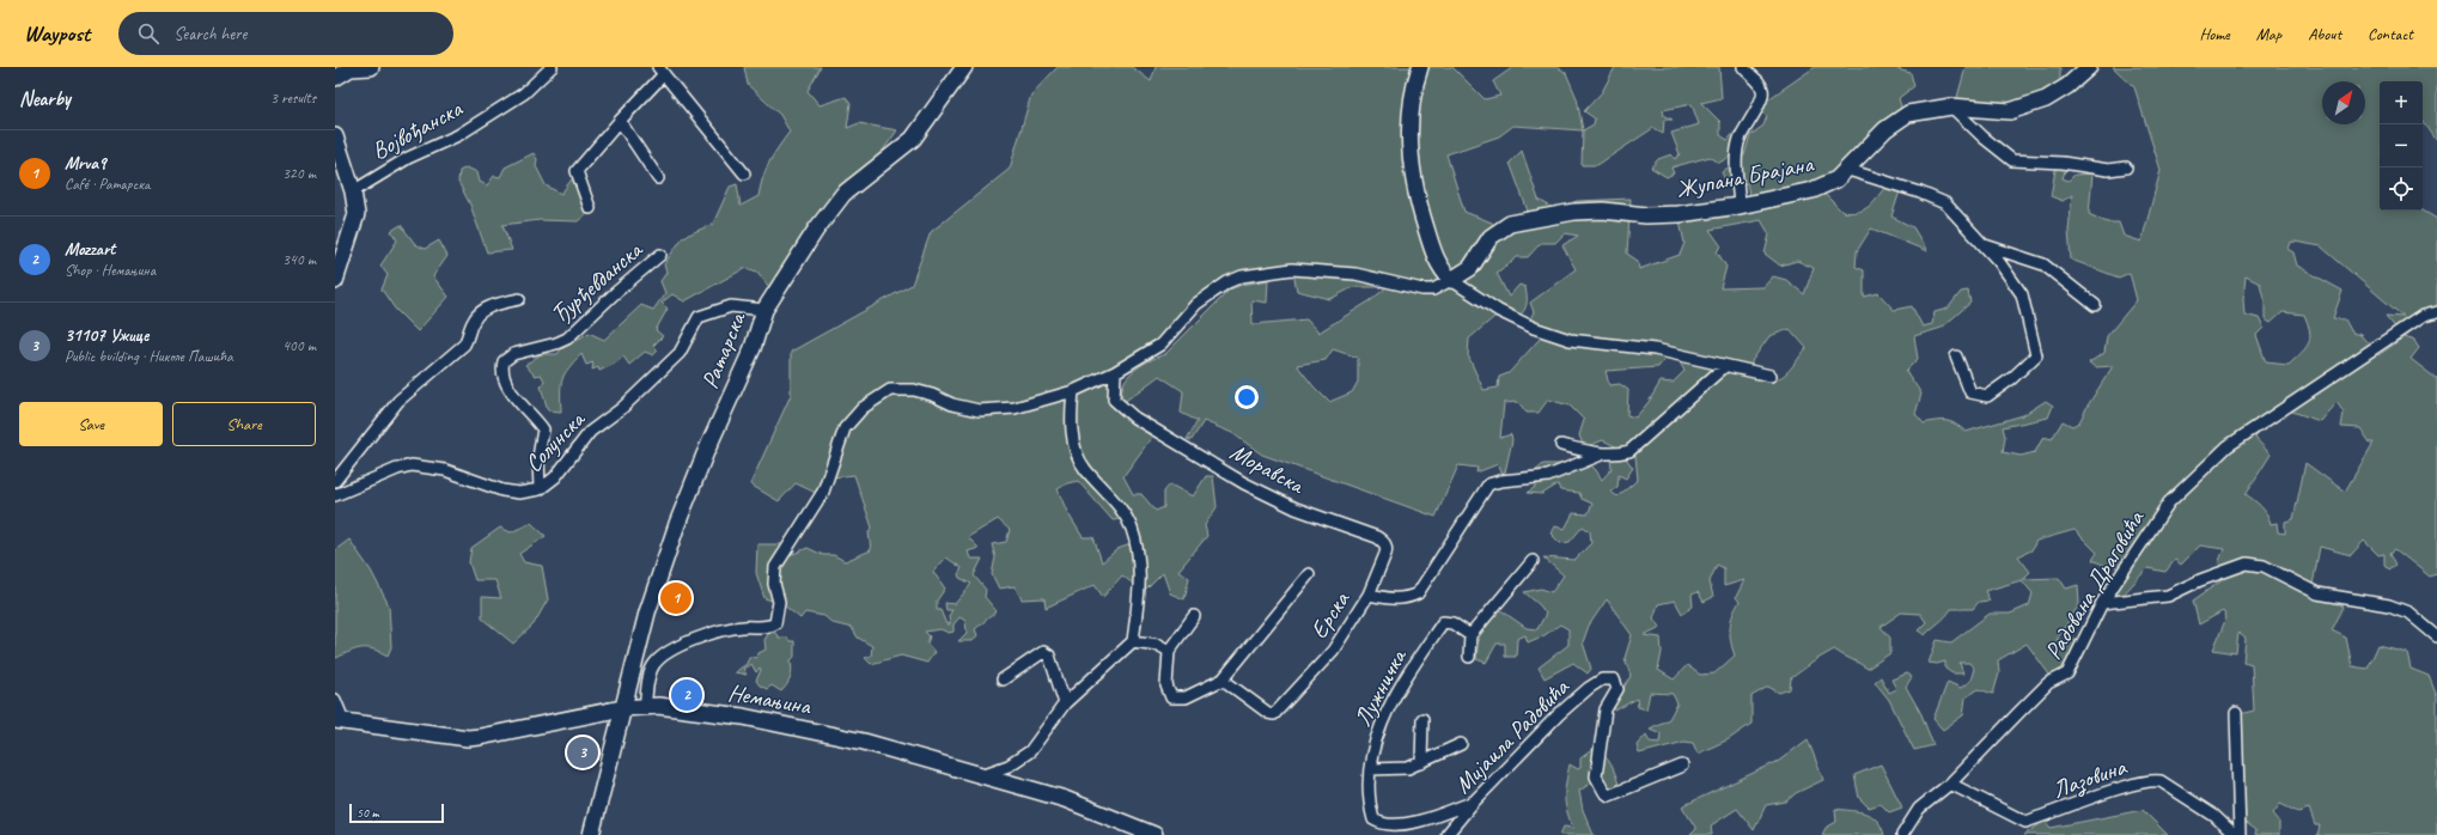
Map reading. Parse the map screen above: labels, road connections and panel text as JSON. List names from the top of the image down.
{
  "streets": {
    "street": [
      "Војвођанска",
      "Жупана Брајана",
      "Ђурђевданска",
      "Ратарска",
      "Солунска",
      "Моравска",
      "Радована Драговића",
      "Ерска",
      "Лужничка",
      "Немањина",
      "Мијаила Радовића",
      "Лазовина"
    ]
  },
  "crossings": [
    ["Жупана Брајана", "Моравска"],
    ["Жупана Брајана", "Немањина"],
    ["Ђурђевданска", "Солунска"],
    ["Ратарска", "Солунска"],
    ["Ратарска", "Немањина"],
    ["Моравска", "Ерска"],
    ["Радована Драговића", "Лазовина"],
    ["Лужничка", "Мијаила Радовића"]
  ],
  "scale_bar": "50 m",
  "north": "top right",
  "page": {
    "header": "Waypost",
    "search": "Search here",
    "nav": [
      "Home",
      "Map",
      "About",
      "Contact"
    ],
    "heading": ["Nearby", "3 results"],
    "map_buttons": ["+", "−"],
    "list": [
      {
        "mark": "1",
        "name": "Mrva9",
        "note": "Café · Ратарска",
        "value": "320 m"
      },
      {
        "mark": "2",
        "name": "Mozzart",
        "note": "Shop · Немањина",
        "value": "340 m"
      },
      {
        "mark": "3",
        "name": "31107 Ужице",
        "note": "Public building · Николе Пашића",
        "value": "400 m"
      }
    ],
    "buttons": ["Save", "Share"],
    "pins": ["1", "2", "3"],
    "scale": "50 m"
  }
}
